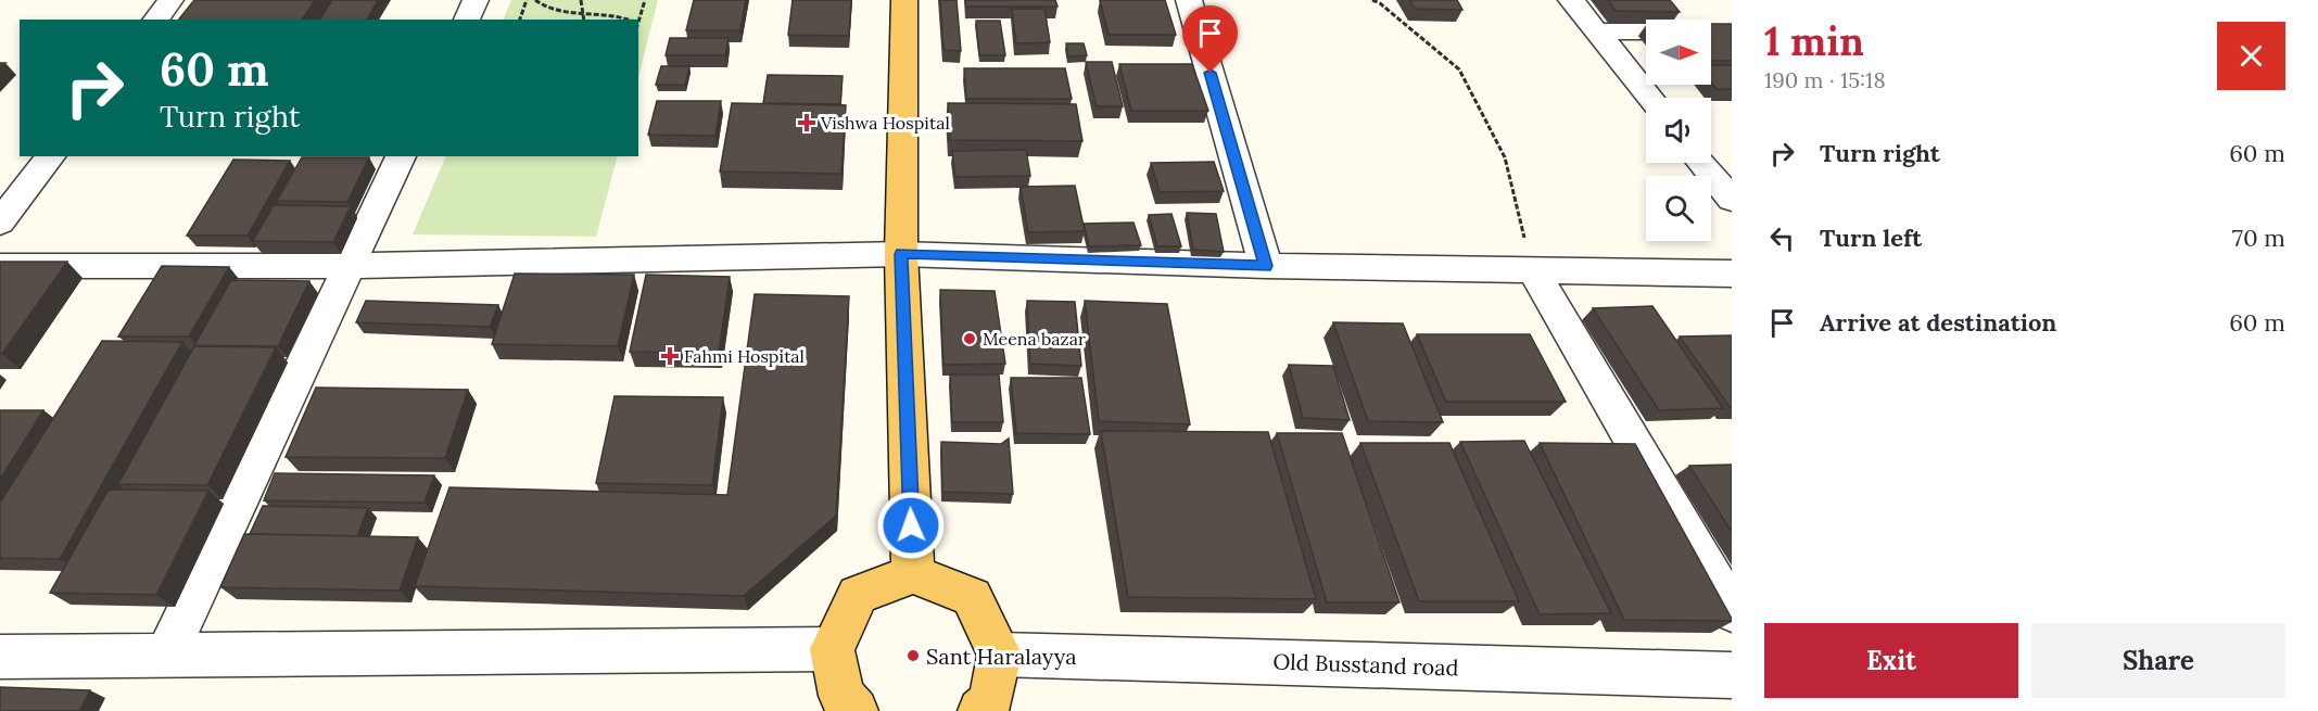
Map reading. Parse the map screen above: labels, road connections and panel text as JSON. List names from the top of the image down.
{
  "streets": {
    "street": ["Old Busstand road"]
  },
  "places": {
    "health": ["Vishwa Hospital", "Fahmi Hospital"],
    "other": ["Meena bazar", "Sant Haralayya"]
  },
  "north": "right",
  "page": {
    "heading": ["1 min", "190 m · 15:18"],
    "turn": ["60 m", "Turn right"],
    "list": [
      {
        "name": "Turn right",
        "value": "60 m"
      },
      {
        "name": "Turn left",
        "value": "70 m"
      },
      {
        "name": "Arrive at destination",
        "value": "60 m"
      }
    ],
    "buttons": ["Exit", "Share"]
  }
}
